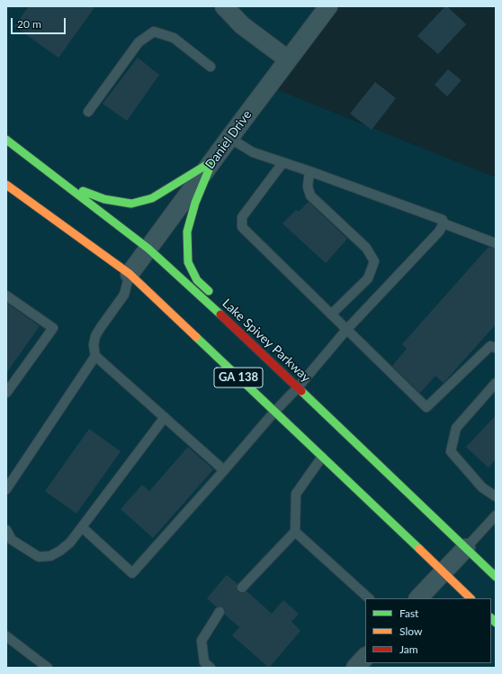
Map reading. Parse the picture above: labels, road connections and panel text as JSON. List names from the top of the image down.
{
  "streets": {
    "highway": ["Lake Spivey Parkway", "GA 138"],
    "street": ["Daniel Drive"]
  },
  "crossings": [
    ["Daniel Drive", "Lake Spivey Parkway"],
    ["Daniel Drive", "GA 138"]
  ],
  "legend": ["Fast", "Slow", "Jam"],
  "scale_bar": "20 m"
}
